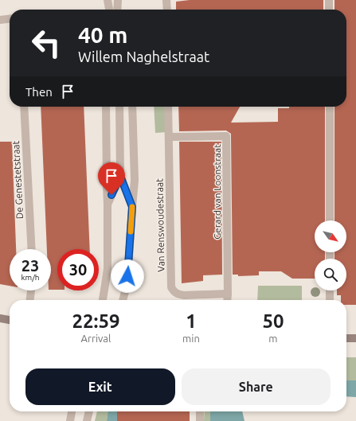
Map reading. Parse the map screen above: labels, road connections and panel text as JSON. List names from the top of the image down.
{
  "streets": {
    "street": ["De Genestetstraat", "Gerard van Loonstraat", "Van Renswoudestraat"]
  },
  "crossings": [
    ["Gerard van Loonstraat", "Van Renswoudestraat"]
  ],
  "north": "bottom right",
  "page": {
    "turn": ["40 m", "Willem Naghelstraat"],
    "then": "Then",
    "speed": "23 km/h",
    "limit": "30",
    "eta": [
      "22:59",
      "Arrival",
      "1",
      "min",
      "50",
      "m"
    ],
    "buttons": ["Exit", "Share"]
  }
}
